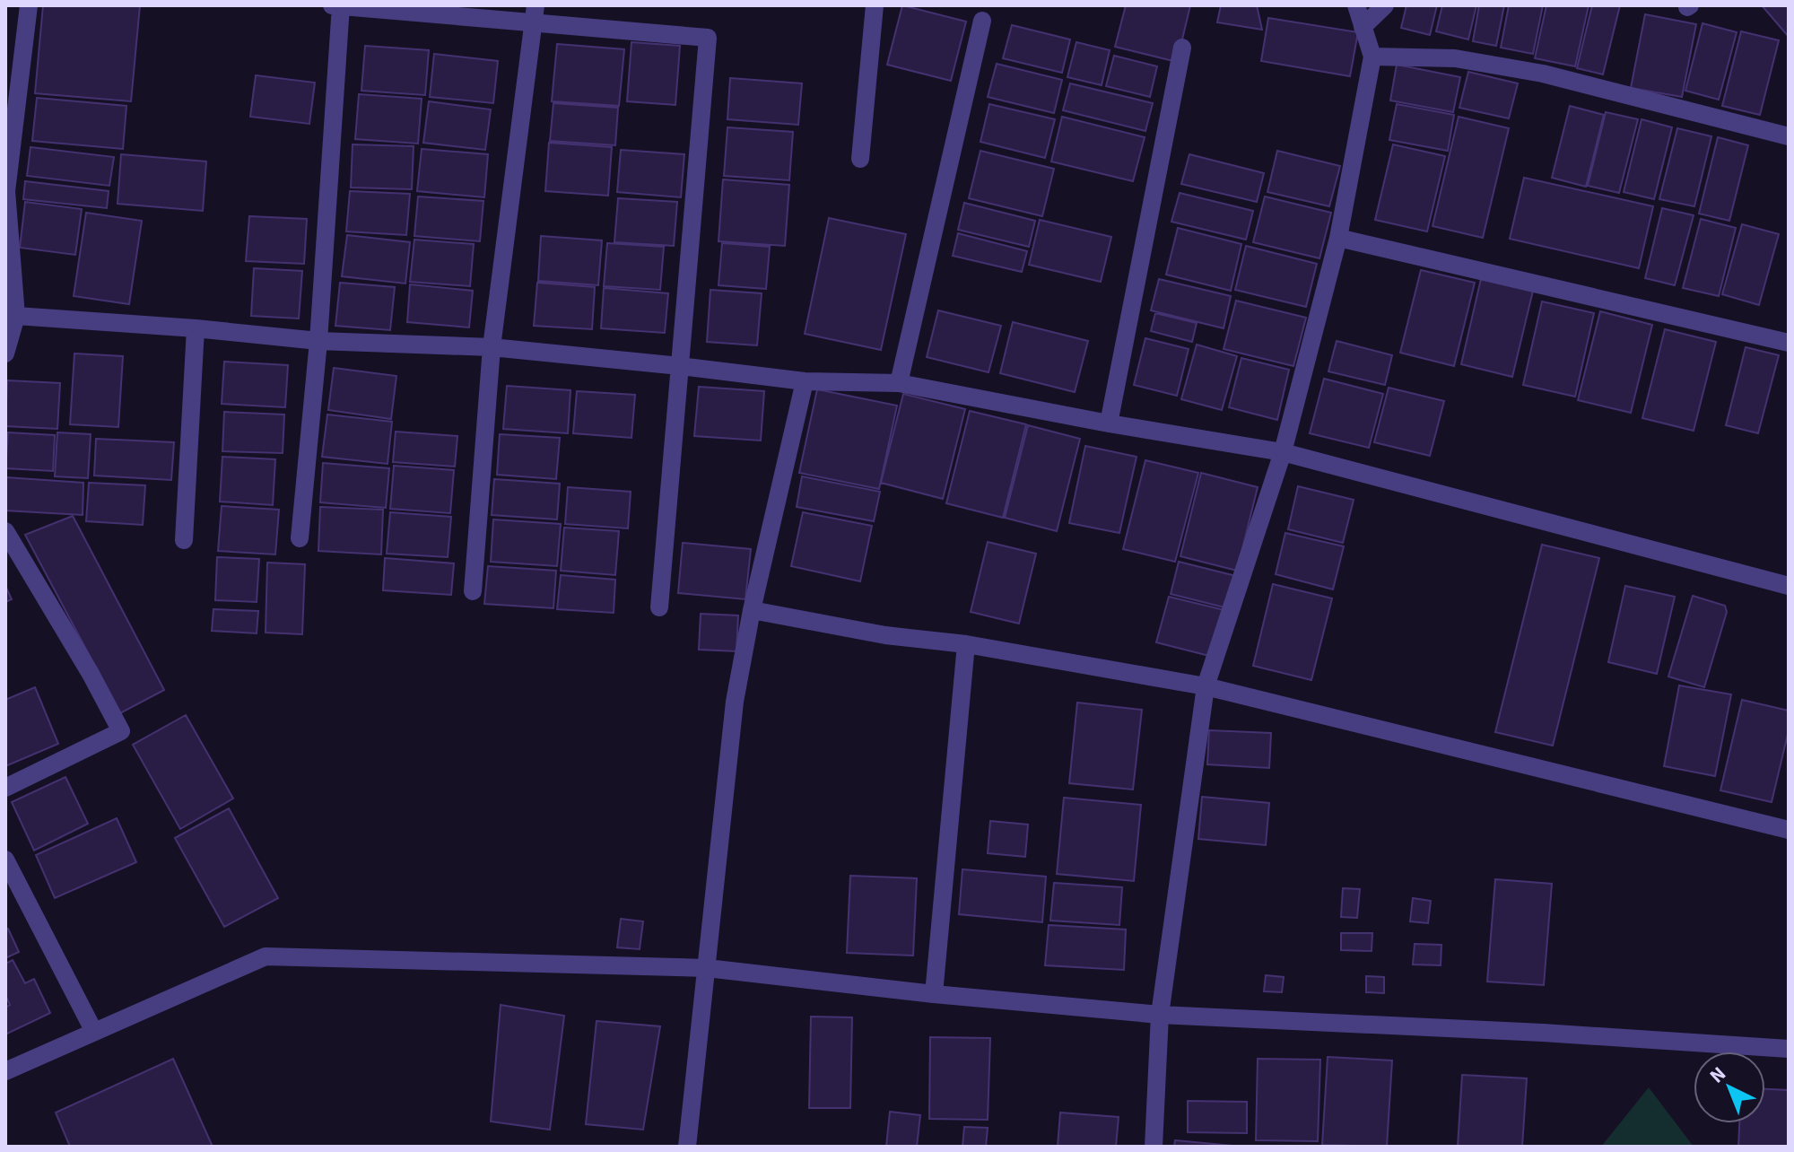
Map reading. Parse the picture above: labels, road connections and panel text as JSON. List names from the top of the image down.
{
  "north": "top left"
}
